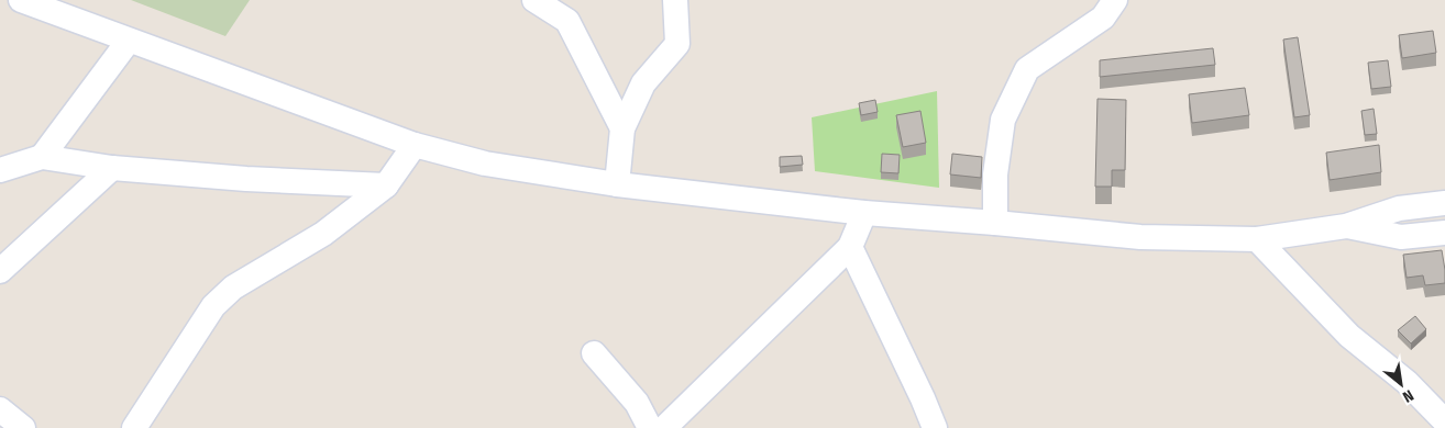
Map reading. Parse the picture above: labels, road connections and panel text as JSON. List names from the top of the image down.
{
  "north": "bottom right"
}
